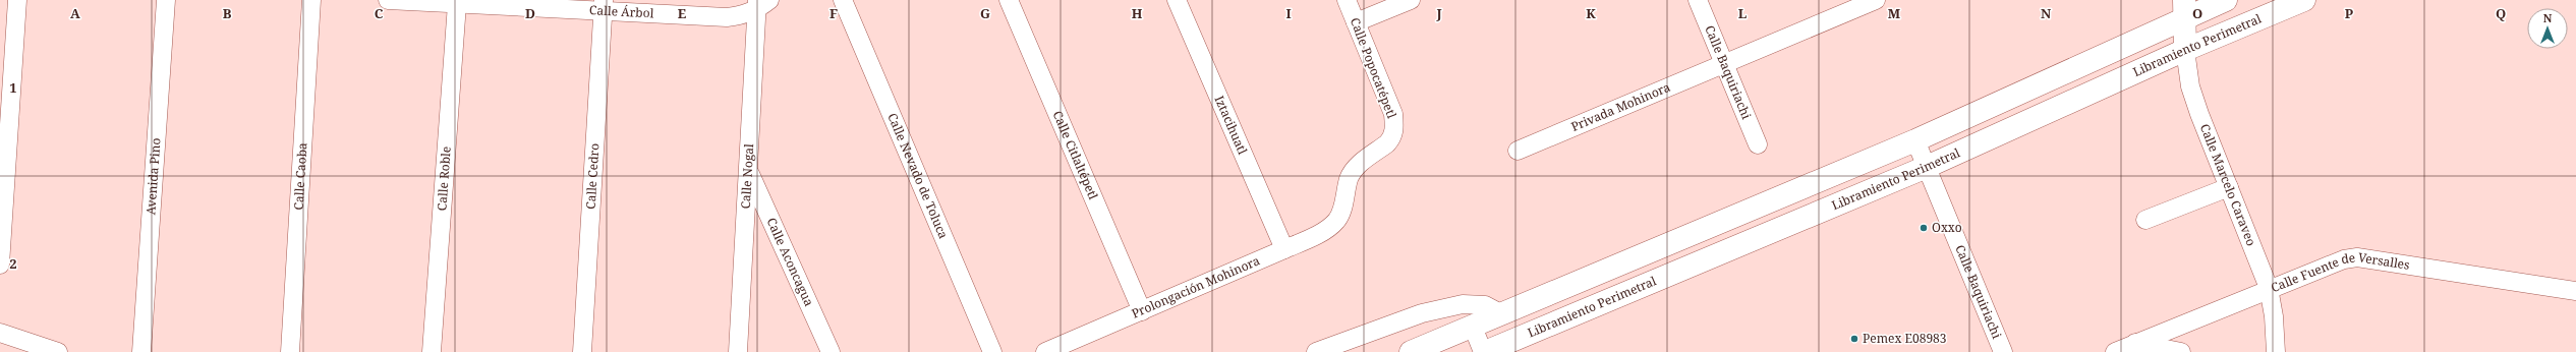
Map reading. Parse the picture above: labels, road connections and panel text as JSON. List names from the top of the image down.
{
  "streets": {
    "main road": ["Libramiento Perimetral", "Calle Marcelo Caraveo"],
    "street": [
      "Calle Árbol",
      "Calle Popocatépetl",
      "Calle Baquiriachi",
      "Privada Mohinora",
      "Iztacihuatl",
      "Calle Citlaltépetl",
      "Avenida Pino",
      "Calle Caoba",
      "Calle Cedro",
      "Calle Nogal",
      "Calle Nevado de Toluca",
      "Calle Roble",
      "Calle Aconcagua",
      "Calle Fuente de Versalles",
      "Prolongación Mohinora"
    ]
  },
  "crossings": [
    ["Calle Árbol", "Calle Cedro"],
    ["Calle Árbol", "Calle Nogal"],
    ["Calle Árbol", "Calle Roble"],
    ["Libramiento Perimetral", "Calle Baquiriachi"],
    ["Libramiento Perimetral", "Calle Marcelo Caraveo"],
    ["Calle Popocatépetl", "Prolongación Mohinora"],
    ["Calle Baquiriachi", "Privada Mohinora"],
    ["Iztacihuatl", "Prolongación Mohinora"],
    ["Calle Citlaltépetl", "Prolongación Mohinora"],
    ["Calle Nogal", "Calle Aconcagua"],
    ["Calle Marcelo Caraveo", "Calle Fuente de Versalles"]
  ],
  "places": ["Oxxo", "Pemex E08983"],
  "north": "top",
  "grid": {
    "columns": [
      "A",
      "B",
      "C",
      "D",
      "E",
      "F",
      "G",
      "H",
      "I",
      "J",
      "K",
      "L",
      "M",
      "N",
      "O",
      "P",
      "Q"
    ],
    "rows": ["1", "2"]
  }
}
